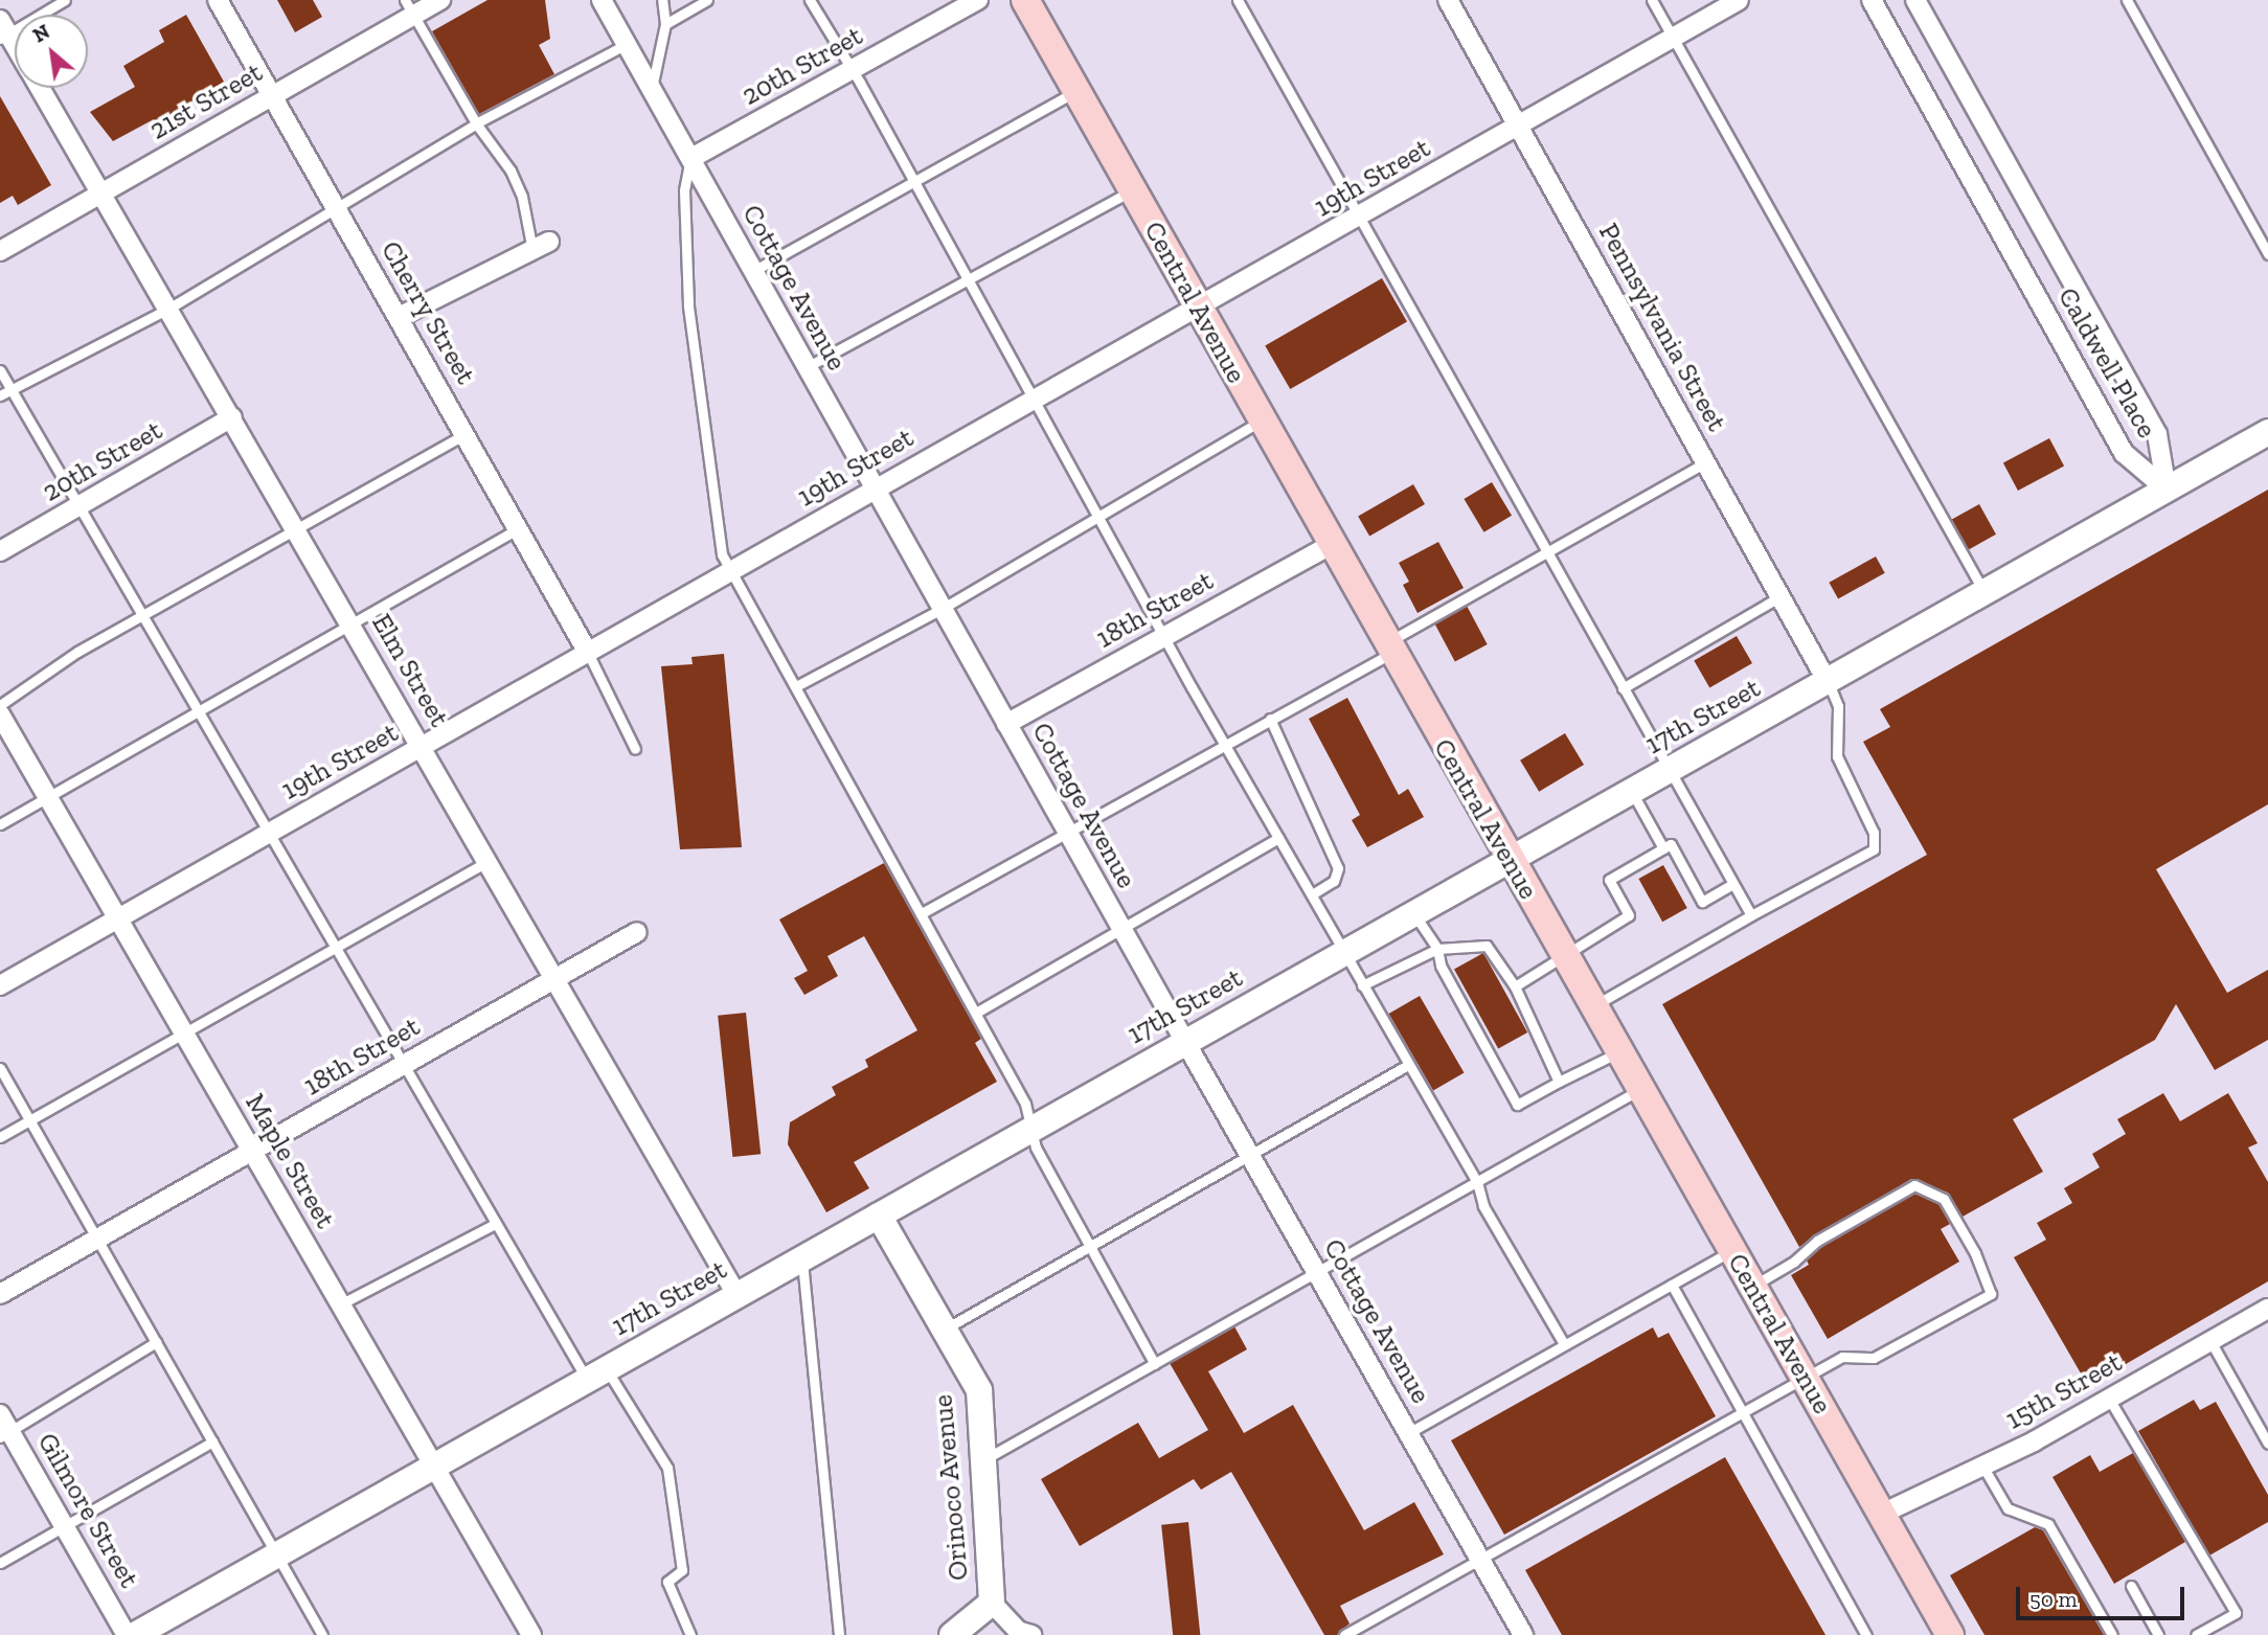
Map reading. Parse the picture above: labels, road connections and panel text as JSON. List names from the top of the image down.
{
  "streets": {
    "main road": ["Central Avenue"],
    "street": [
      "20th Street",
      "21st Street",
      "19th Street",
      "Cottage Avenue",
      "Cherry Street",
      "Pennsylvania Street",
      "Caldwell Place",
      "18th Street",
      "Elm Street",
      "17th Street",
      "Maple Street",
      "15th Street",
      "Orinoco Avenue",
      "Gilmore Street"
    ]
  },
  "crossings": [
    ["20th Street", "Cottage Avenue"],
    ["20th Street", "Elm Street"],
    ["21st Street", "Cherry Street"],
    ["21st Street", "Elm Street"],
    ["19th Street", "Cottage Avenue"],
    ["19th Street", "Central Avenue"],
    ["19th Street", "Cherry Street"],
    ["19th Street", "Pennsylvania Street"],
    ["19th Street", "Elm Street"],
    ["19th Street", "Maple Street"],
    ["Cottage Avenue", "18th Street"],
    ["Cottage Avenue", "17th Street"],
    ["Central Avenue", "18th Street"],
    ["Central Avenue", "17th Street"],
    ["Central Avenue", "15th Street"],
    ["Pennsylvania Street", "17th Street"],
    ["Caldwell Place", "17th Street"],
    ["18th Street", "Elm Street"],
    ["18th Street", "Maple Street"],
    ["Elm Street", "17th Street"],
    ["17th Street", "Maple Street"],
    ["17th Street", "Orinoco Avenue"]
  ],
  "scale_bar": "50 m",
  "north": "top left"
}
